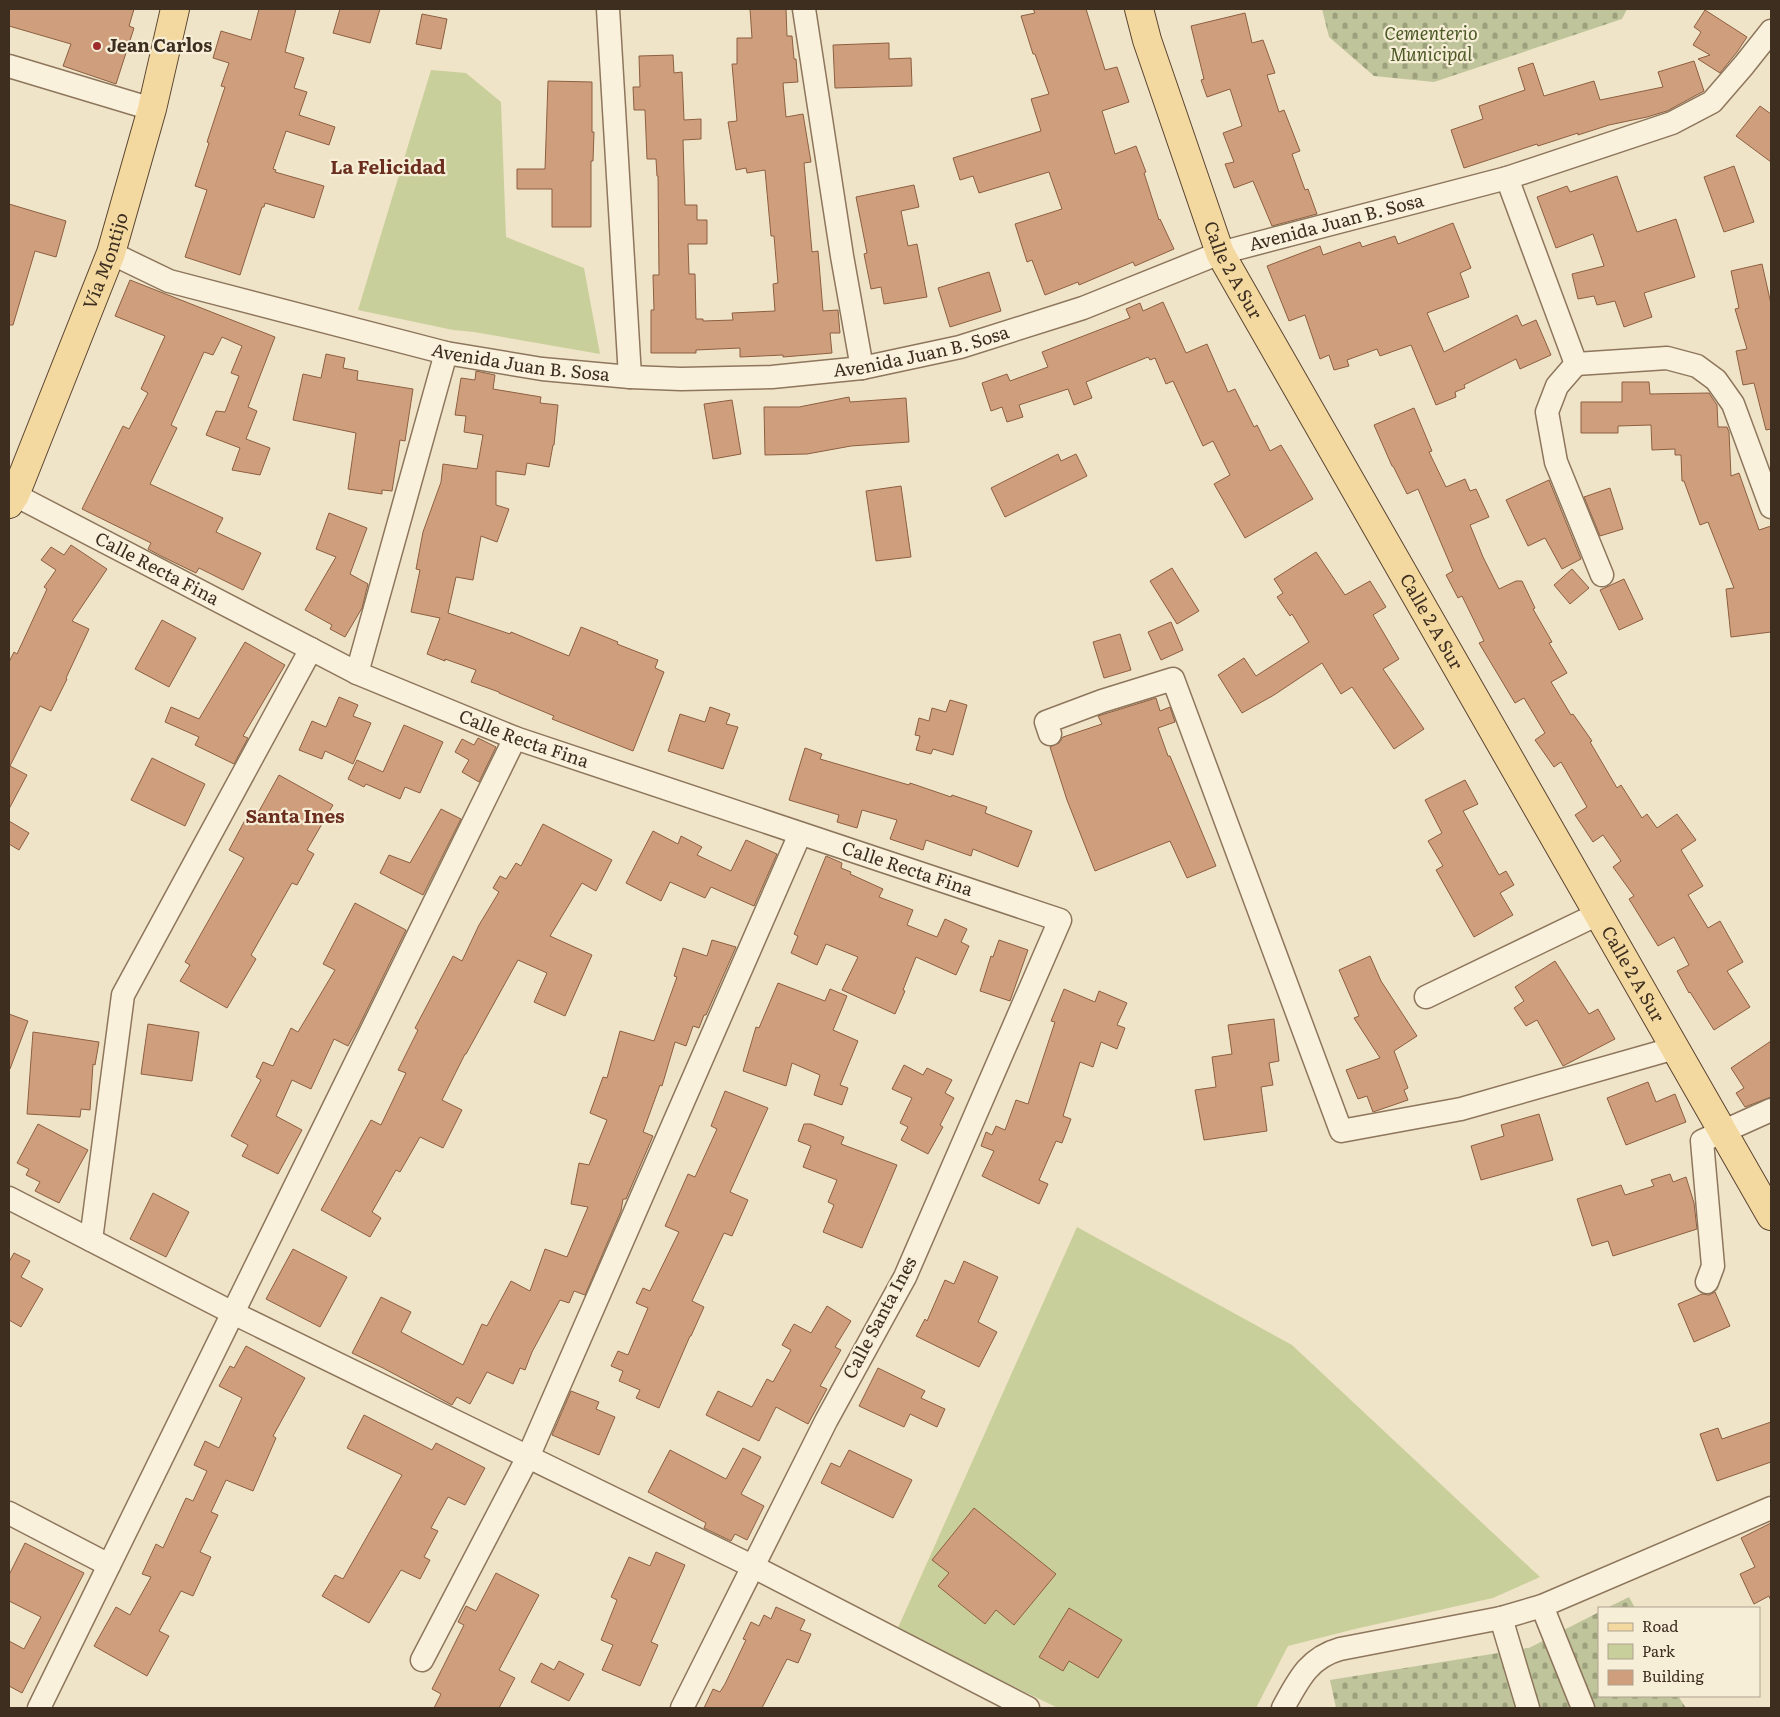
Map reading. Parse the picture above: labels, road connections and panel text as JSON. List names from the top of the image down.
{
  "streets": {
    "main road": ["Vía Montijo", "Calle 2 A Sur"],
    "street": ["Avenida Juan B. Sosa", "Calle Recta Fina", "Calle Santa Ines"]
  },
  "crossings": [
    ["Avenida Juan B. Sosa", "Vía Montijo"],
    ["Avenida Juan B. Sosa", "Calle 2 A Sur"],
    ["Vía Montijo", "Calle Recta Fina"],
    ["Calle Recta Fina", "Calle Santa Ines"]
  ],
  "districts": ["La Felicidad", "Santa Ines"],
  "parks": ["Cementerio Municipal"],
  "places": ["Jean Carlos"],
  "legend": ["Road", "Park", "Building"]
}
